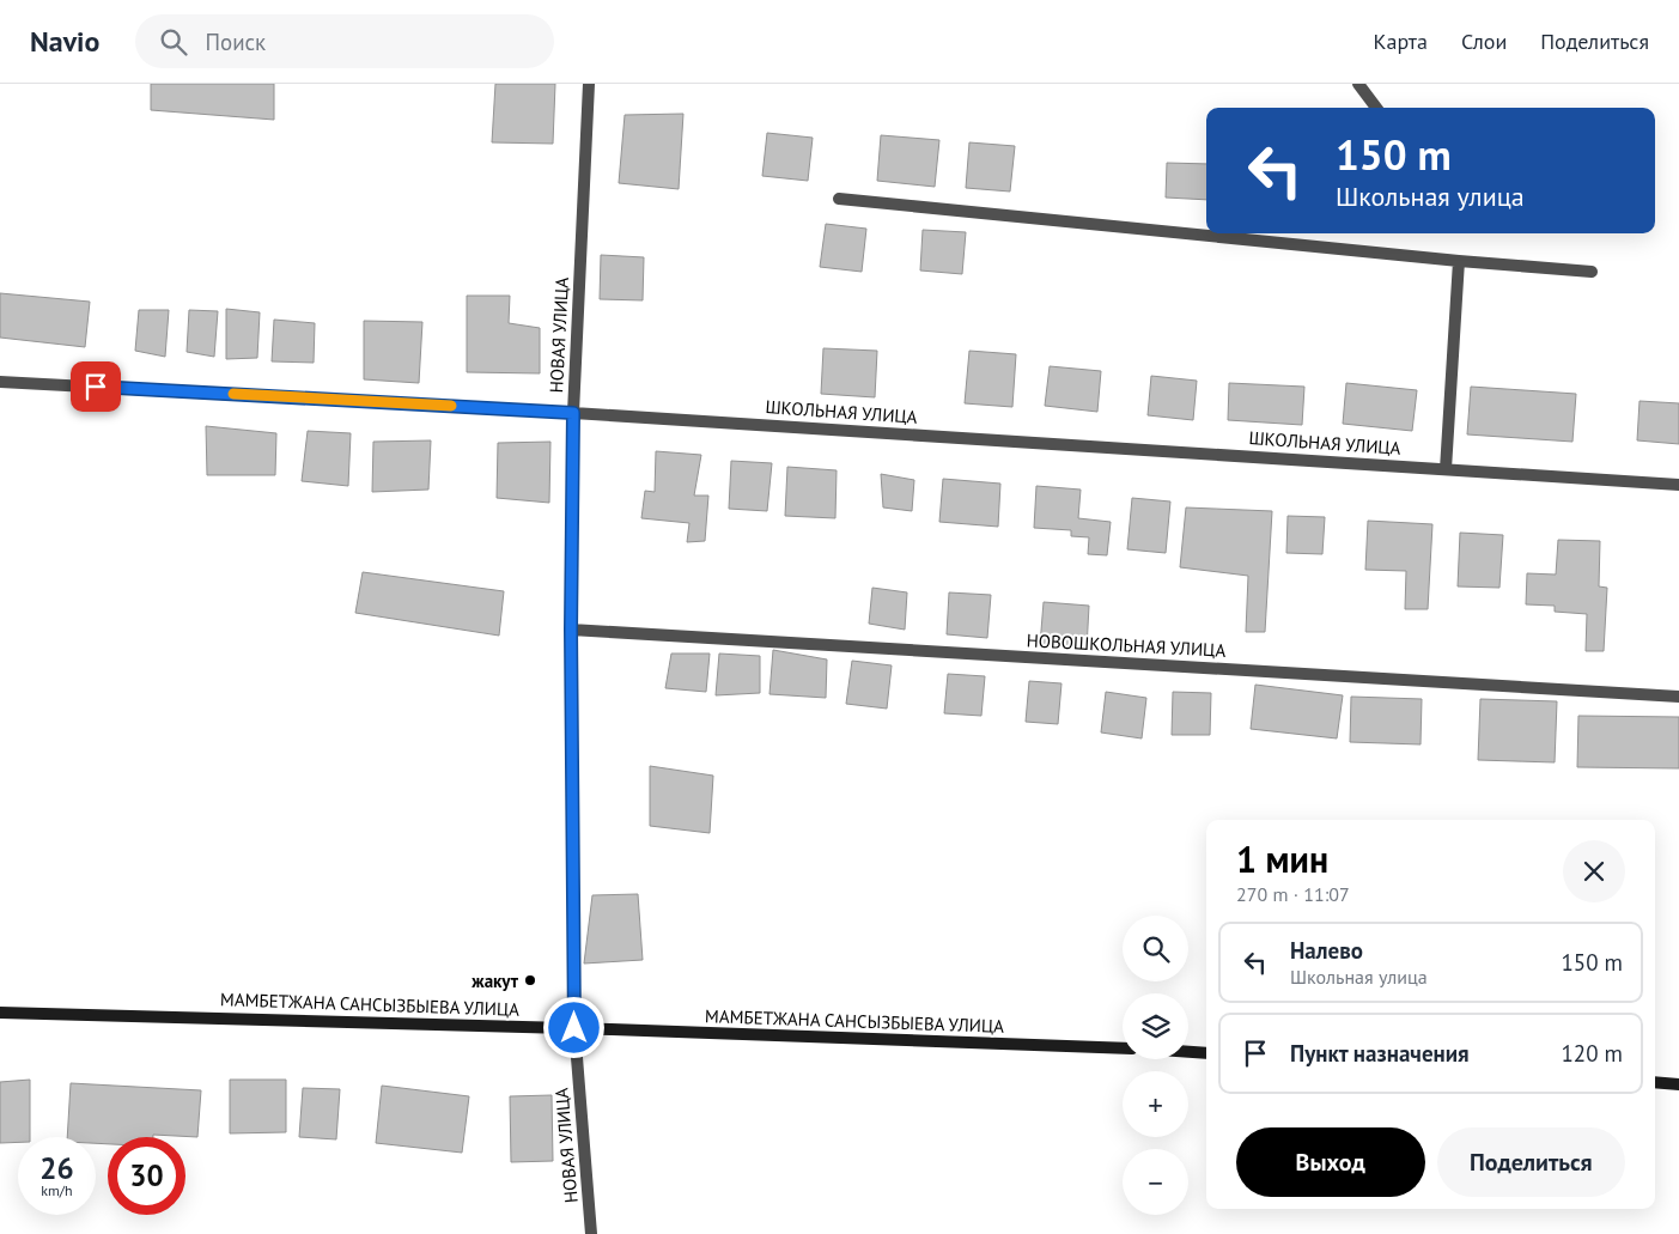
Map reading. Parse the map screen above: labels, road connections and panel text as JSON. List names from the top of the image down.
{
  "streets": {
    "main road": ["МАМБЕТЖАНА САНСЫЗБЫЕВА УЛИЦА"],
    "street": ["НОВАЯ УЛИЦА", "ШКОЛЬНАЯ УЛИЦА", "НОВОШКОЛЬНАЯ УЛИЦА"]
  },
  "crossings": [
    ["НОВАЯ УЛИЦА", "ШКОЛЬНАЯ УЛИЦА"],
    ["НОВАЯ УЛИЦА", "НОВОШКОЛЬНАЯ УЛИЦА"],
    ["НОВАЯ УЛИЦА", "МАМБЕТЖАНА САНСЫЗБЫЕВА УЛИЦА"]
  ],
  "places": ["жакут"],
  "page": {
    "header": "Navio",
    "search": "Поиск",
    "nav": ["Карта", "Слои", "Поделиться"],
    "turn": ["150 m", "Школьная улица"],
    "heading": ["1 мин", "270 m · 11:07"],
    "map_buttons": ["+", "−"],
    "list": [
      {
        "name": "Налево",
        "note": "Школьная улица",
        "value": "150 m"
      },
      {
        "name": "Пункт назначения",
        "value": "120 m"
      }
    ],
    "buttons": ["Выход", "Поделиться"],
    "speed": "26 km/h",
    "limit": "30"
  }
}
